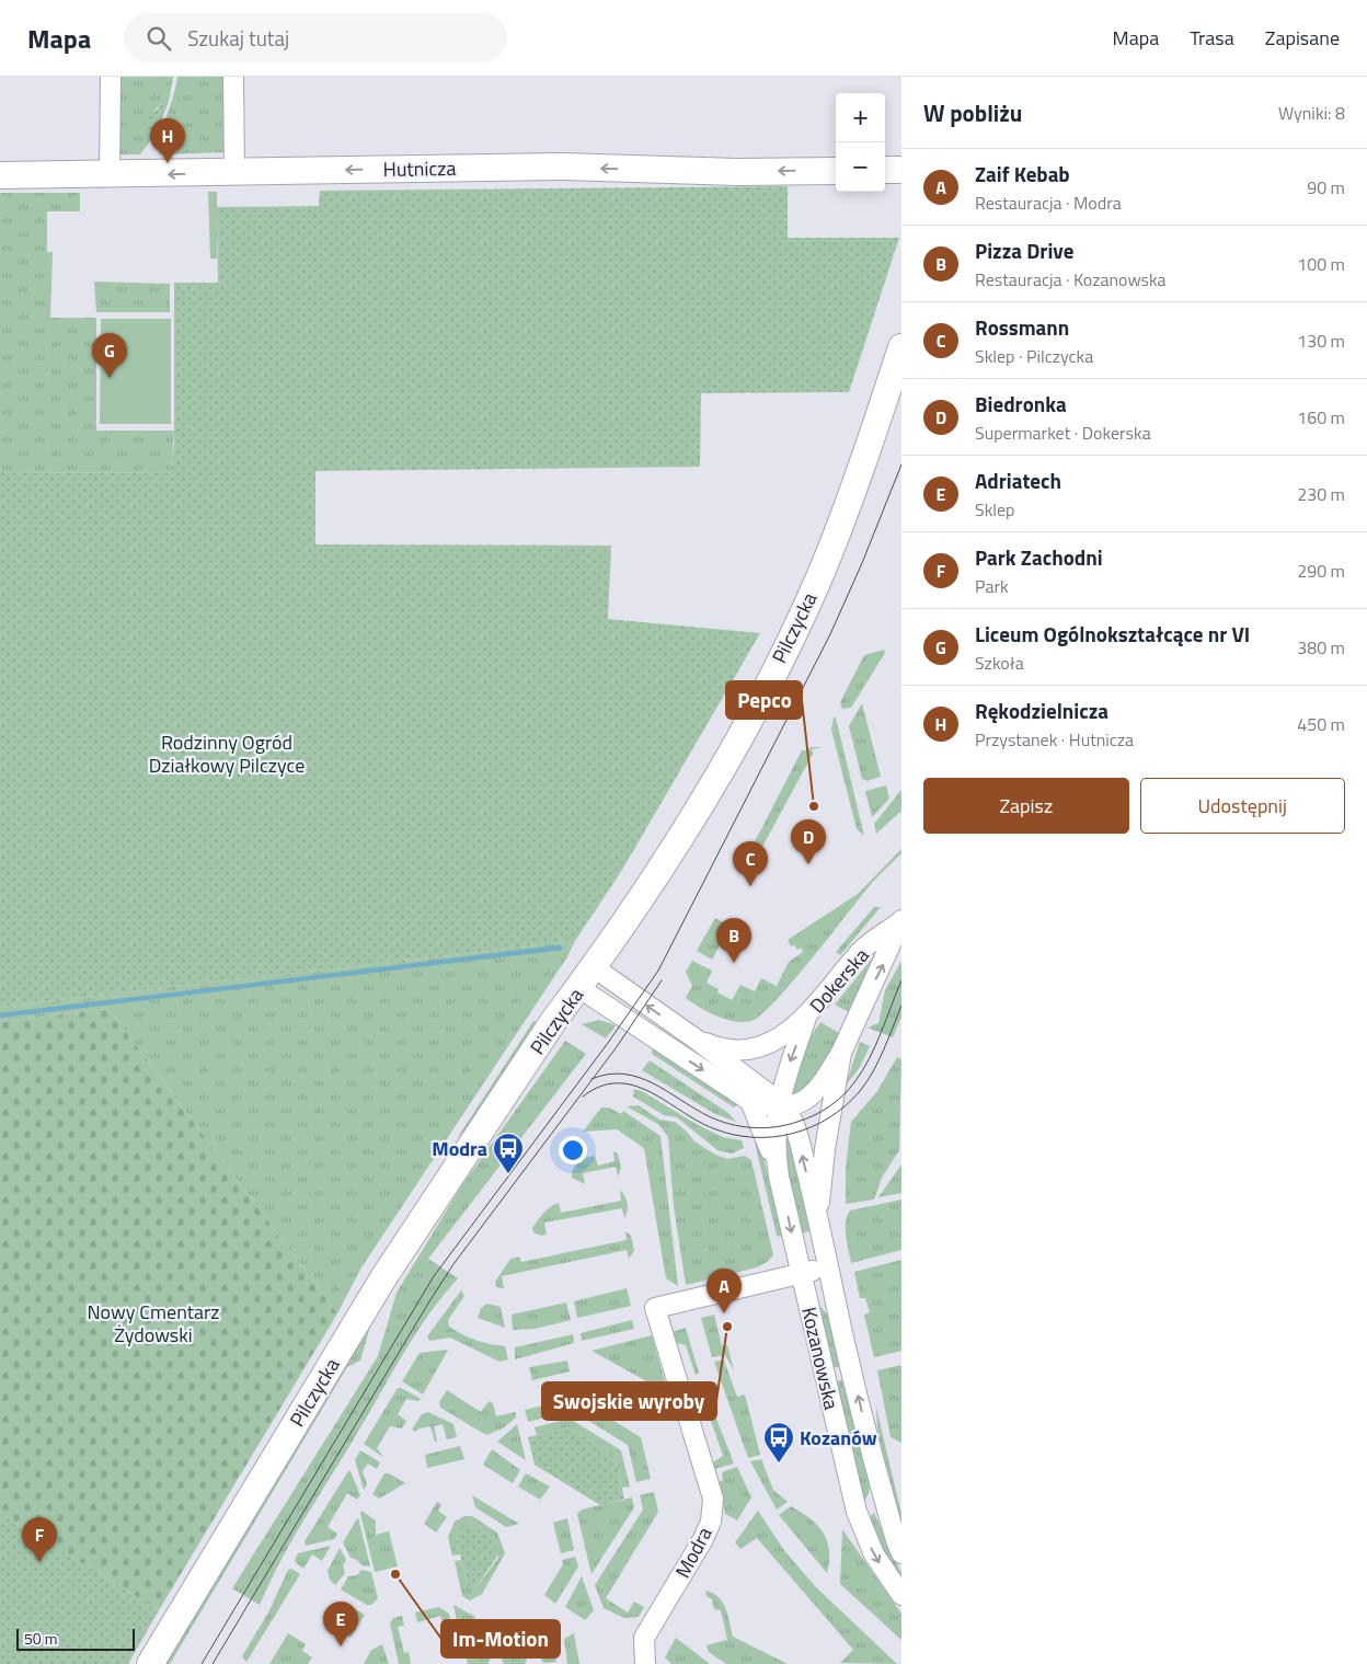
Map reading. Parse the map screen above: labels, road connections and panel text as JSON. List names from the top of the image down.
{
  "streets": {
    "street": [
      "Hutnicza",
      "Pilczycka",
      "Dokerska",
      "Kozanowska",
      "Modra"
    ]
  },
  "crossings": [
    ["Pilczycka", "Kozanowska"],
    ["Dokerska", "Kozanowska"],
    ["Kozanowska", "Modra"]
  ],
  "one_way": ["Hutnicza"],
  "parks": ["Rodzinny Ogród Działkowy Pilczyce", "Nowy Cmentarz Żydowski"],
  "places": {
    "other": ["Pepco", "Swojskie wyroby", "Im-Motion"],
    "bus stop": ["Modra", "Kozanów"]
  },
  "scale_bar": "50 m",
  "page": {
    "header": "Mapa",
    "search": "Szukaj tutaj",
    "nav": ["Mapa", "Trasa", "Zapisane"],
    "heading": ["W pobliżu", "Wyniki: 8"],
    "map_buttons": ["+", "−"],
    "pins": [
      "H",
      "G",
      "D",
      "C",
      "B",
      "A",
      "F",
      "E"
    ],
    "list": [
      {
        "mark": "A",
        "name": "Zaif Kebab",
        "note": "Restauracja · Modra",
        "value": "90 m"
      },
      {
        "mark": "B",
        "name": "Pizza Drive",
        "note": "Restauracja · Kozanowska",
        "value": "100 m"
      },
      {
        "mark": "C",
        "name": "Rossmann",
        "note": "Sklep · Pilczycka",
        "value": "130 m"
      },
      {
        "mark": "D",
        "name": "Biedronka",
        "note": "Supermarket · Dokerska",
        "value": "160 m"
      },
      {
        "mark": "E",
        "name": "Adriatech",
        "note": "Sklep",
        "value": "230 m"
      },
      {
        "mark": "F",
        "name": "Park Zachodni",
        "note": "Park",
        "value": "290 m"
      },
      {
        "mark": "G",
        "name": "Liceum Ogólnokształcące nr VI",
        "note": "Szkoła",
        "value": "380 m"
      },
      {
        "mark": "H",
        "name": "Rękodzielnicza",
        "note": "Przystanek · Hutnicza",
        "value": "450 m"
      }
    ],
    "buttons": ["Zapisz", "Udostępnij"],
    "scale": "50 m"
  }
}
